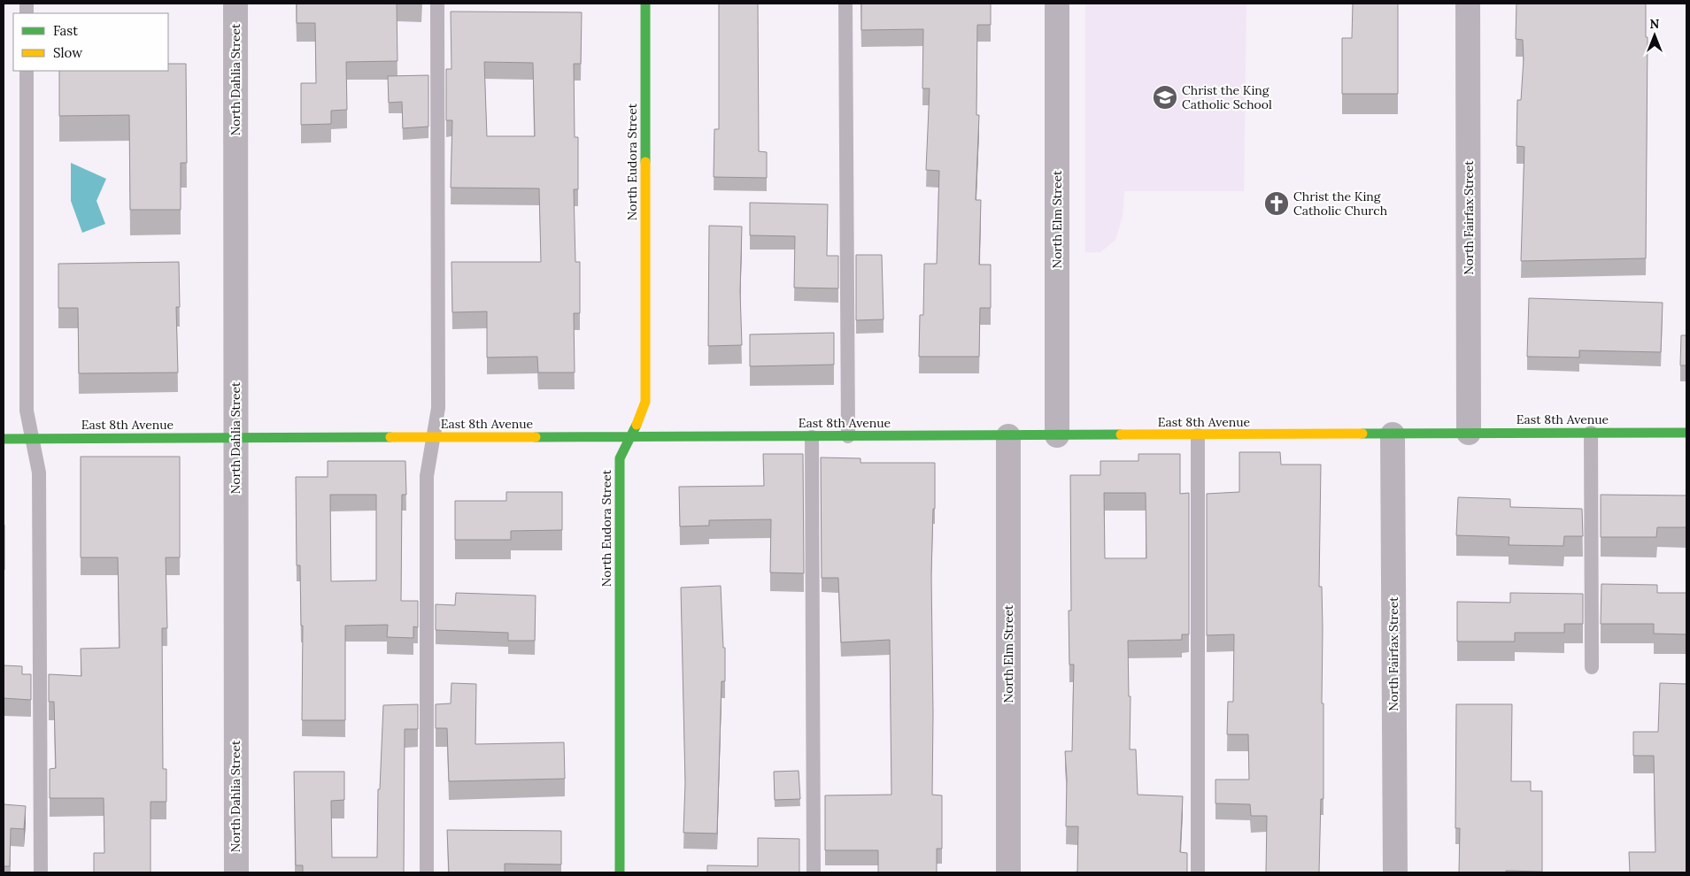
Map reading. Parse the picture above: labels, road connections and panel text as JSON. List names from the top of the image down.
{
  "streets": {
    "street": [
      "North Dahlia Street",
      "North Eudora Street",
      "North Fairfax Street",
      "North Elm Street",
      "East 8th Avenue"
    ]
  },
  "crossings": [
    ["North Dahlia Street", "East 8th Avenue"],
    ["North Eudora Street", "East 8th Avenue"],
    ["North Fairfax Street", "East 8th Avenue"],
    ["North Elm Street", "East 8th Avenue"]
  ],
  "places": {
    "school or university": ["Christ the King Catholic School"],
    "church": ["Christ the King Catholic Church"]
  },
  "legend": ["Fast", "Slow"],
  "north": "top"
}
